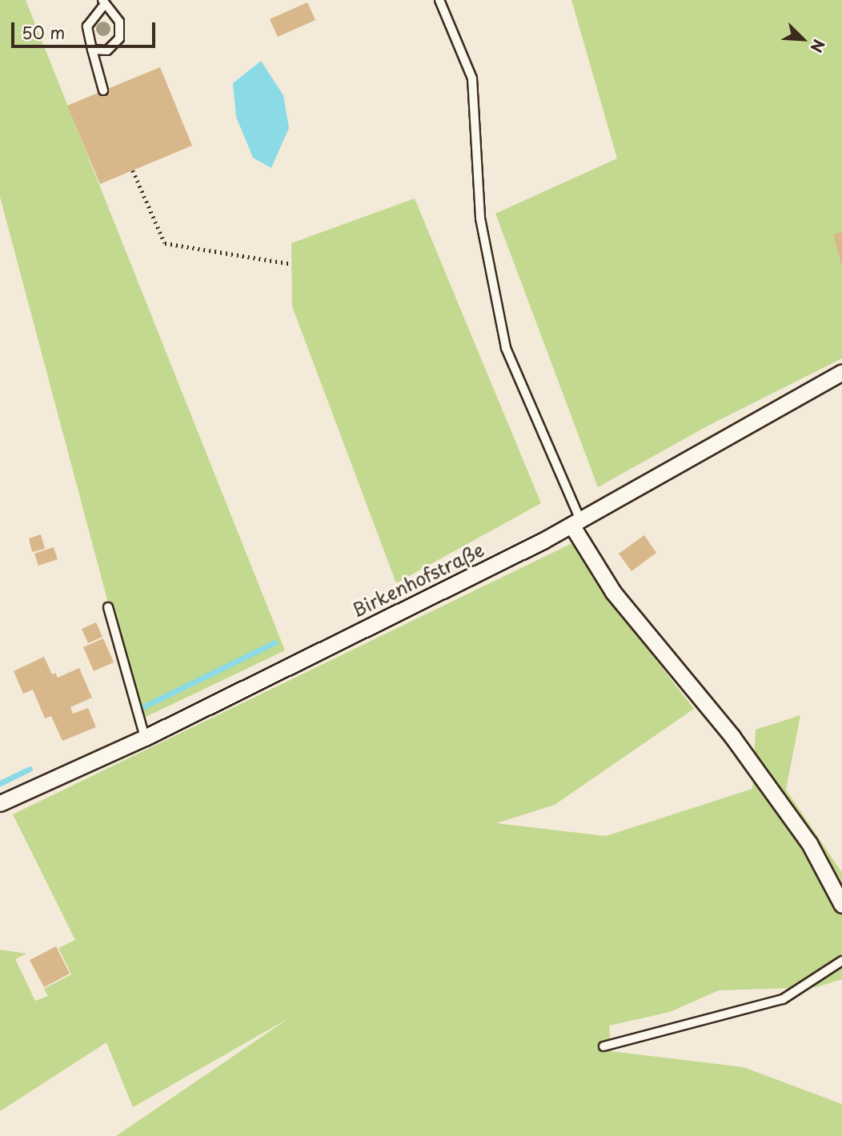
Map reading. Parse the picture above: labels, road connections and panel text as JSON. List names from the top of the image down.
{
  "streets": {
    "street": ["Birkenhofstraße"]
  },
  "scale_bar": "50 m",
  "north": "bottom right"
}
